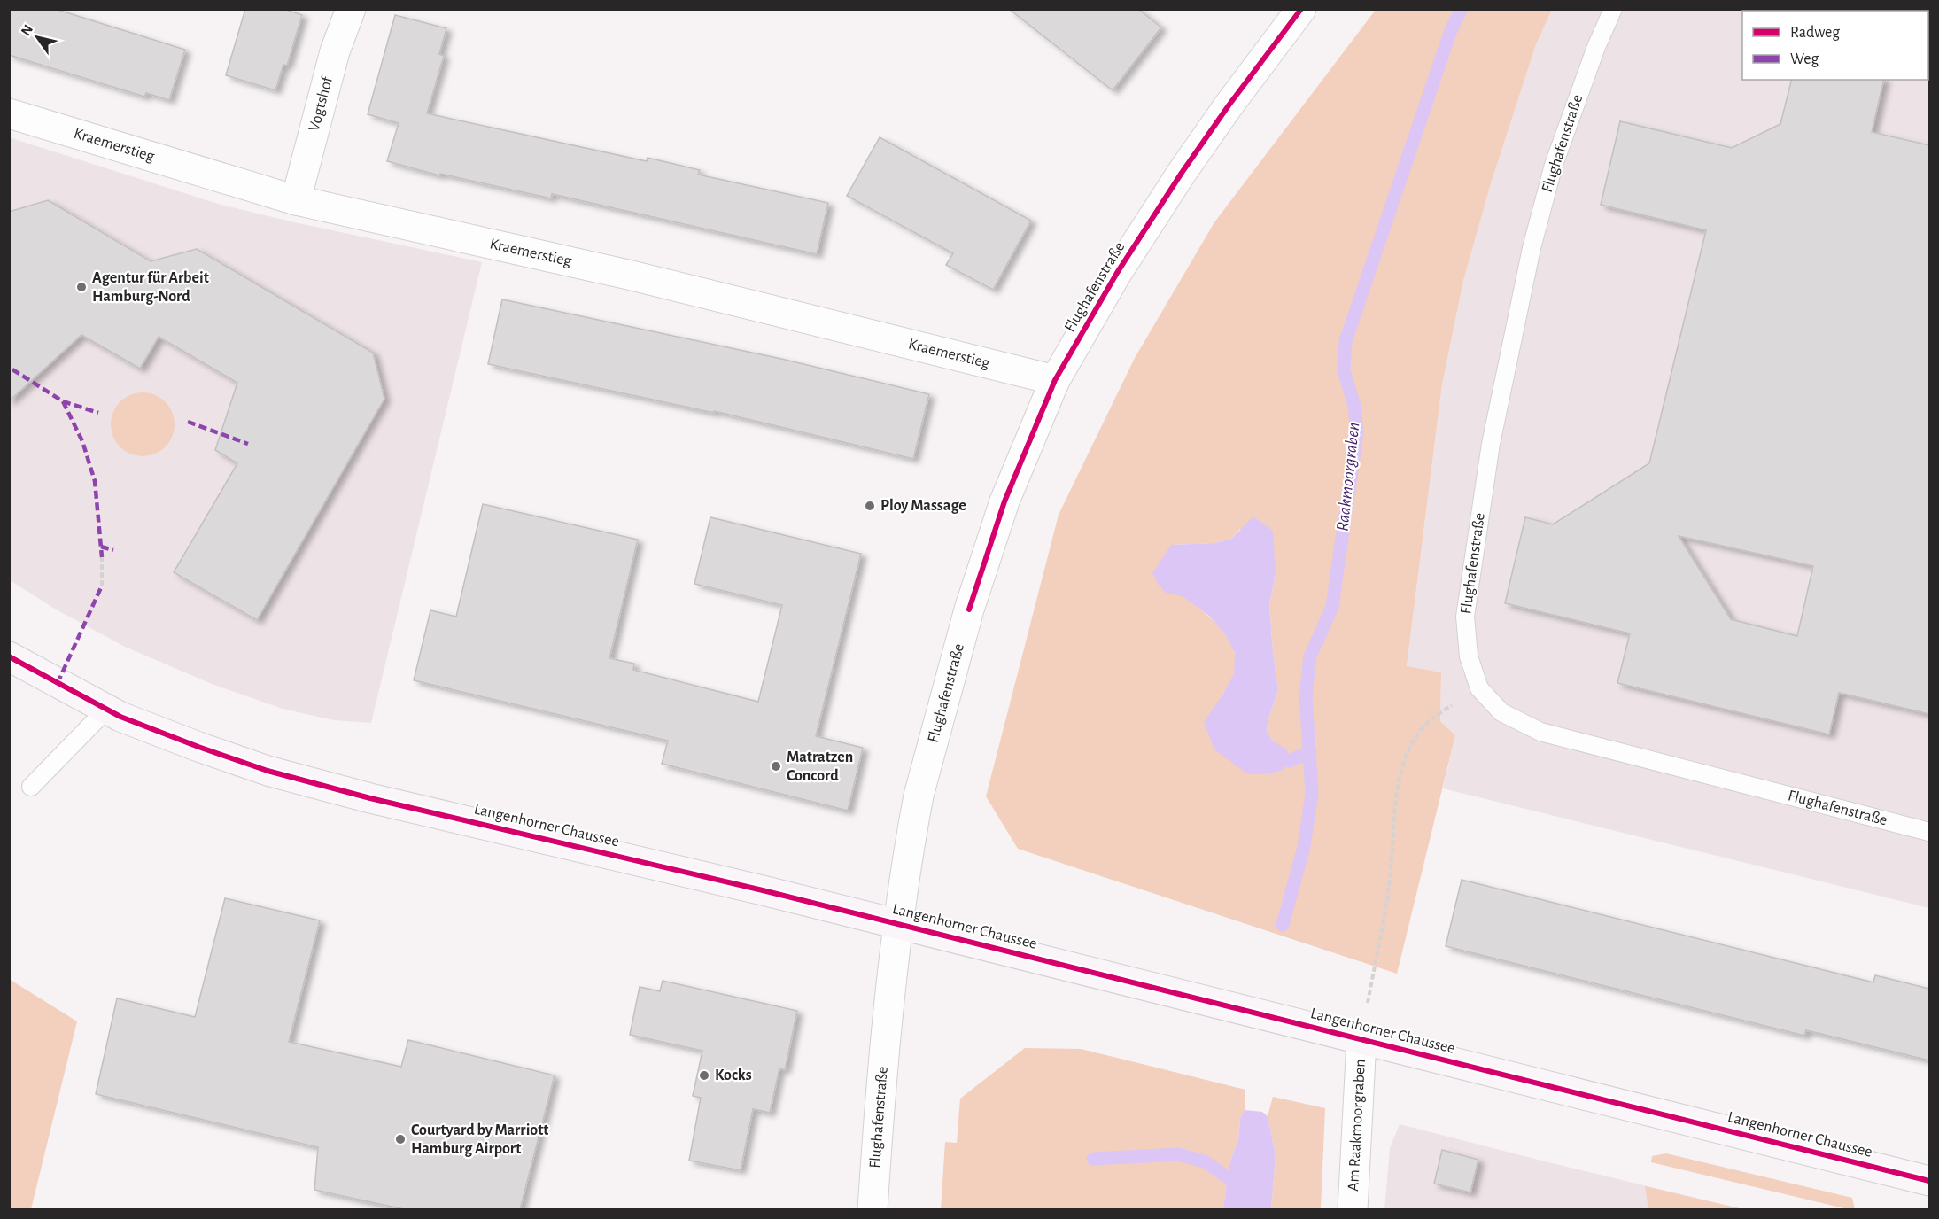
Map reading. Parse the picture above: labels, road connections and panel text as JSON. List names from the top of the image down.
{
  "streets": {
    "main road": ["Langenhorner Chaussee"],
    "street": [
      "Vogtshof",
      "Flughafenstraße",
      "Kraemerstieg",
      "Am Raakmoorgraben"
    ]
  },
  "crossings": [
    ["Vogtshof", "Kraemerstieg"],
    ["Flughafenstraße", "Kraemerstieg"],
    ["Flughafenstraße", "Langenhorner Chaussee"],
    ["Langenhorner Chaussee", "Am Raakmoorgraben"]
  ],
  "water": ["Raakmoorgraben"],
  "places": [
    "Agentur für Arbeit Hamburg-Nord",
    "Ploy Massage",
    "Matratzen Concord",
    "Kocks",
    "Courtyard by Marriott Hamburg Airport"
  ],
  "legend": ["Radweg", "Weg"],
  "north": "top left"
}
